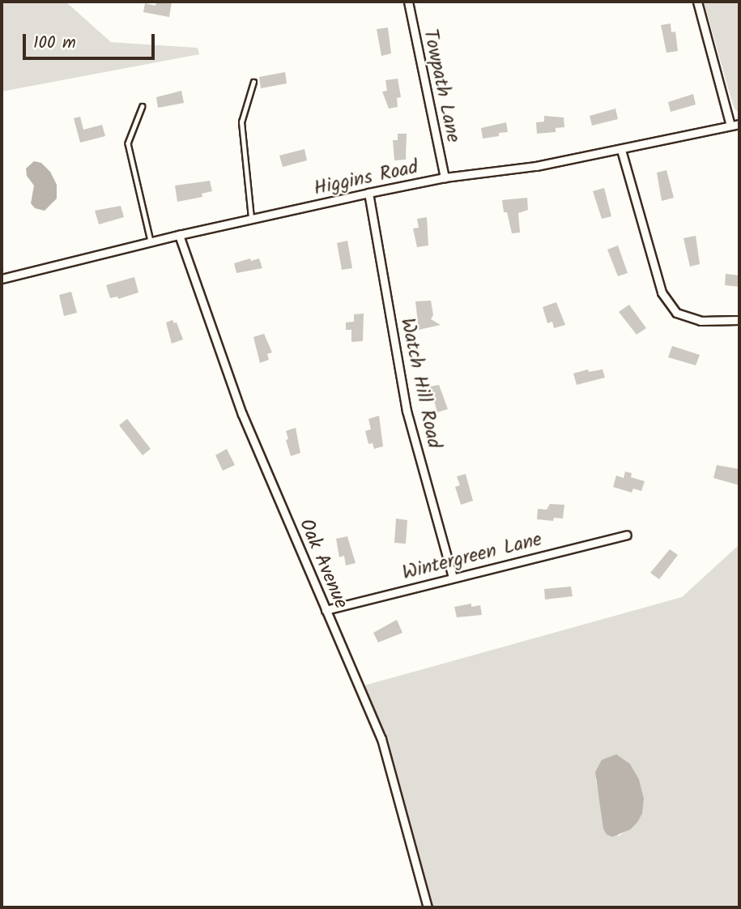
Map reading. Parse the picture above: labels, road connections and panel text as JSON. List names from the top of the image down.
{
  "streets": {
    "street": [
      "Towpath Lane",
      "Higgins Road",
      "Watch Hill Road",
      "Wintergreen Lane",
      "Oak Avenue"
    ]
  },
  "crossings": [
    ["Towpath Lane", "Higgins Road"],
    ["Higgins Road", "Watch Hill Road"],
    ["Higgins Road", "Oak Avenue"],
    ["Watch Hill Road", "Wintergreen Lane"],
    ["Wintergreen Lane", "Oak Avenue"]
  ],
  "scale_bar": "100 m"
}
